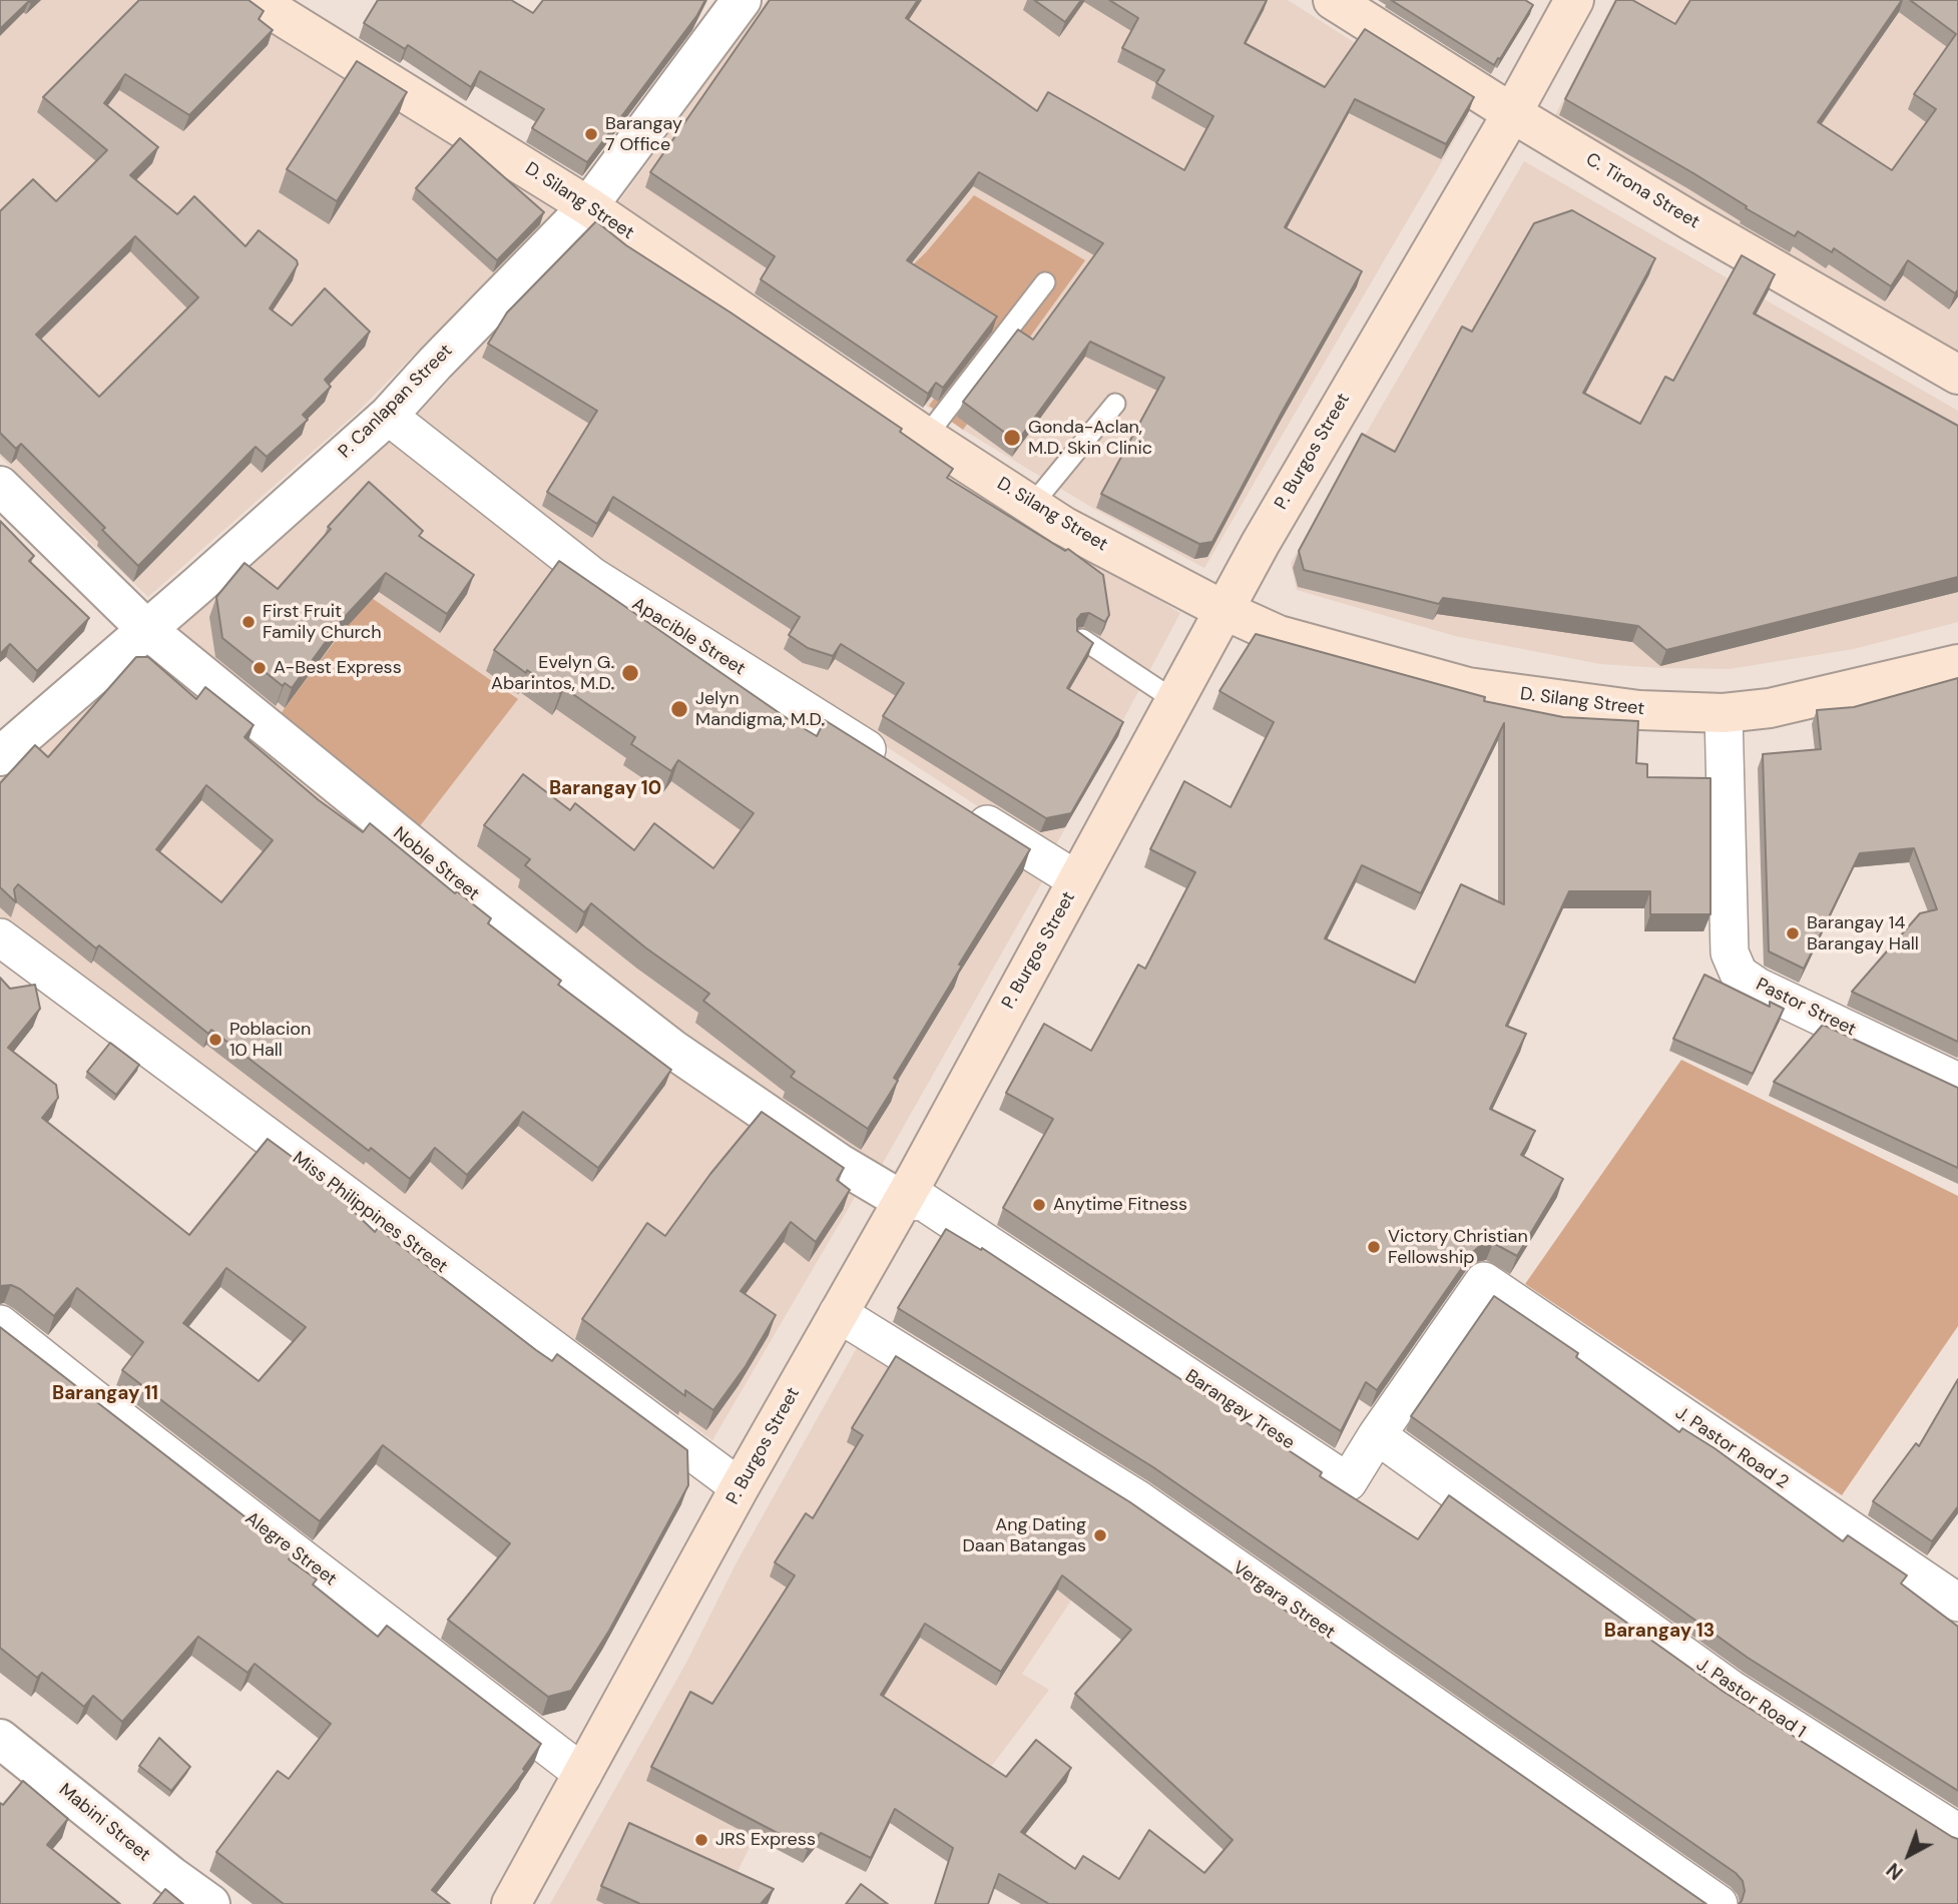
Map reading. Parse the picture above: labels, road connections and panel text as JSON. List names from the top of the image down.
{
  "streets": {
    "main road": ["C. Tirona Street", "D. Silang Street", "P. Burgos Street"],
    "street": [
      "P. Canlapan Street",
      "Apacible Street",
      "Noble Street",
      "Pastor Street",
      "Miss Philippines Street",
      "Barangay Trese",
      "J. Pastor Road 2",
      "Alegre Street",
      "Vergara Street",
      "J. Pastor Road 1",
      "Mabini Street"
    ]
  },
  "crossings": [
    ["C. Tirona Street", "P. Burgos Street"],
    ["D. Silang Street", "P. Canlapan Street"],
    ["D. Silang Street", "P. Burgos Street"],
    ["D. Silang Street", "Pastor Street"],
    ["P. Canlapan Street", "Apacible Street"],
    ["P. Canlapan Street", "Noble Street"],
    ["P. Burgos Street", "Noble Street"],
    ["P. Burgos Street", "Miss Philippines Street"],
    ["P. Burgos Street", "Barangay Trese"],
    ["P. Burgos Street", "Alegre Street"],
    ["P. Burgos Street", "Vergara Street"],
    ["Noble Street", "Barangay Trese"],
    ["Barangay Trese", "J. Pastor Road 2"],
    ["Barangay Trese", "J. Pastor Road 1"]
  ],
  "districts": ["Barangay 10", "Barangay 11", "Barangay 13"],
  "places": [
    "Barangay 7 Office",
    "Gonda-Aclan, M.D. Skin Clinic",
    "First Fruit Family Church",
    "A-Best Express",
    "Evelyn G. Abarintos, M.D.",
    "Jelyn Mandigma, M.D.",
    "Barangay 14 Barangay Hall",
    "Poblacion 10 Hall",
    "Anytime Fitness",
    "Victory Christian Fellowship",
    "Ang Dating Daan Batangas",
    "JRS Express"
  ],
  "north": "bottom left"
}
